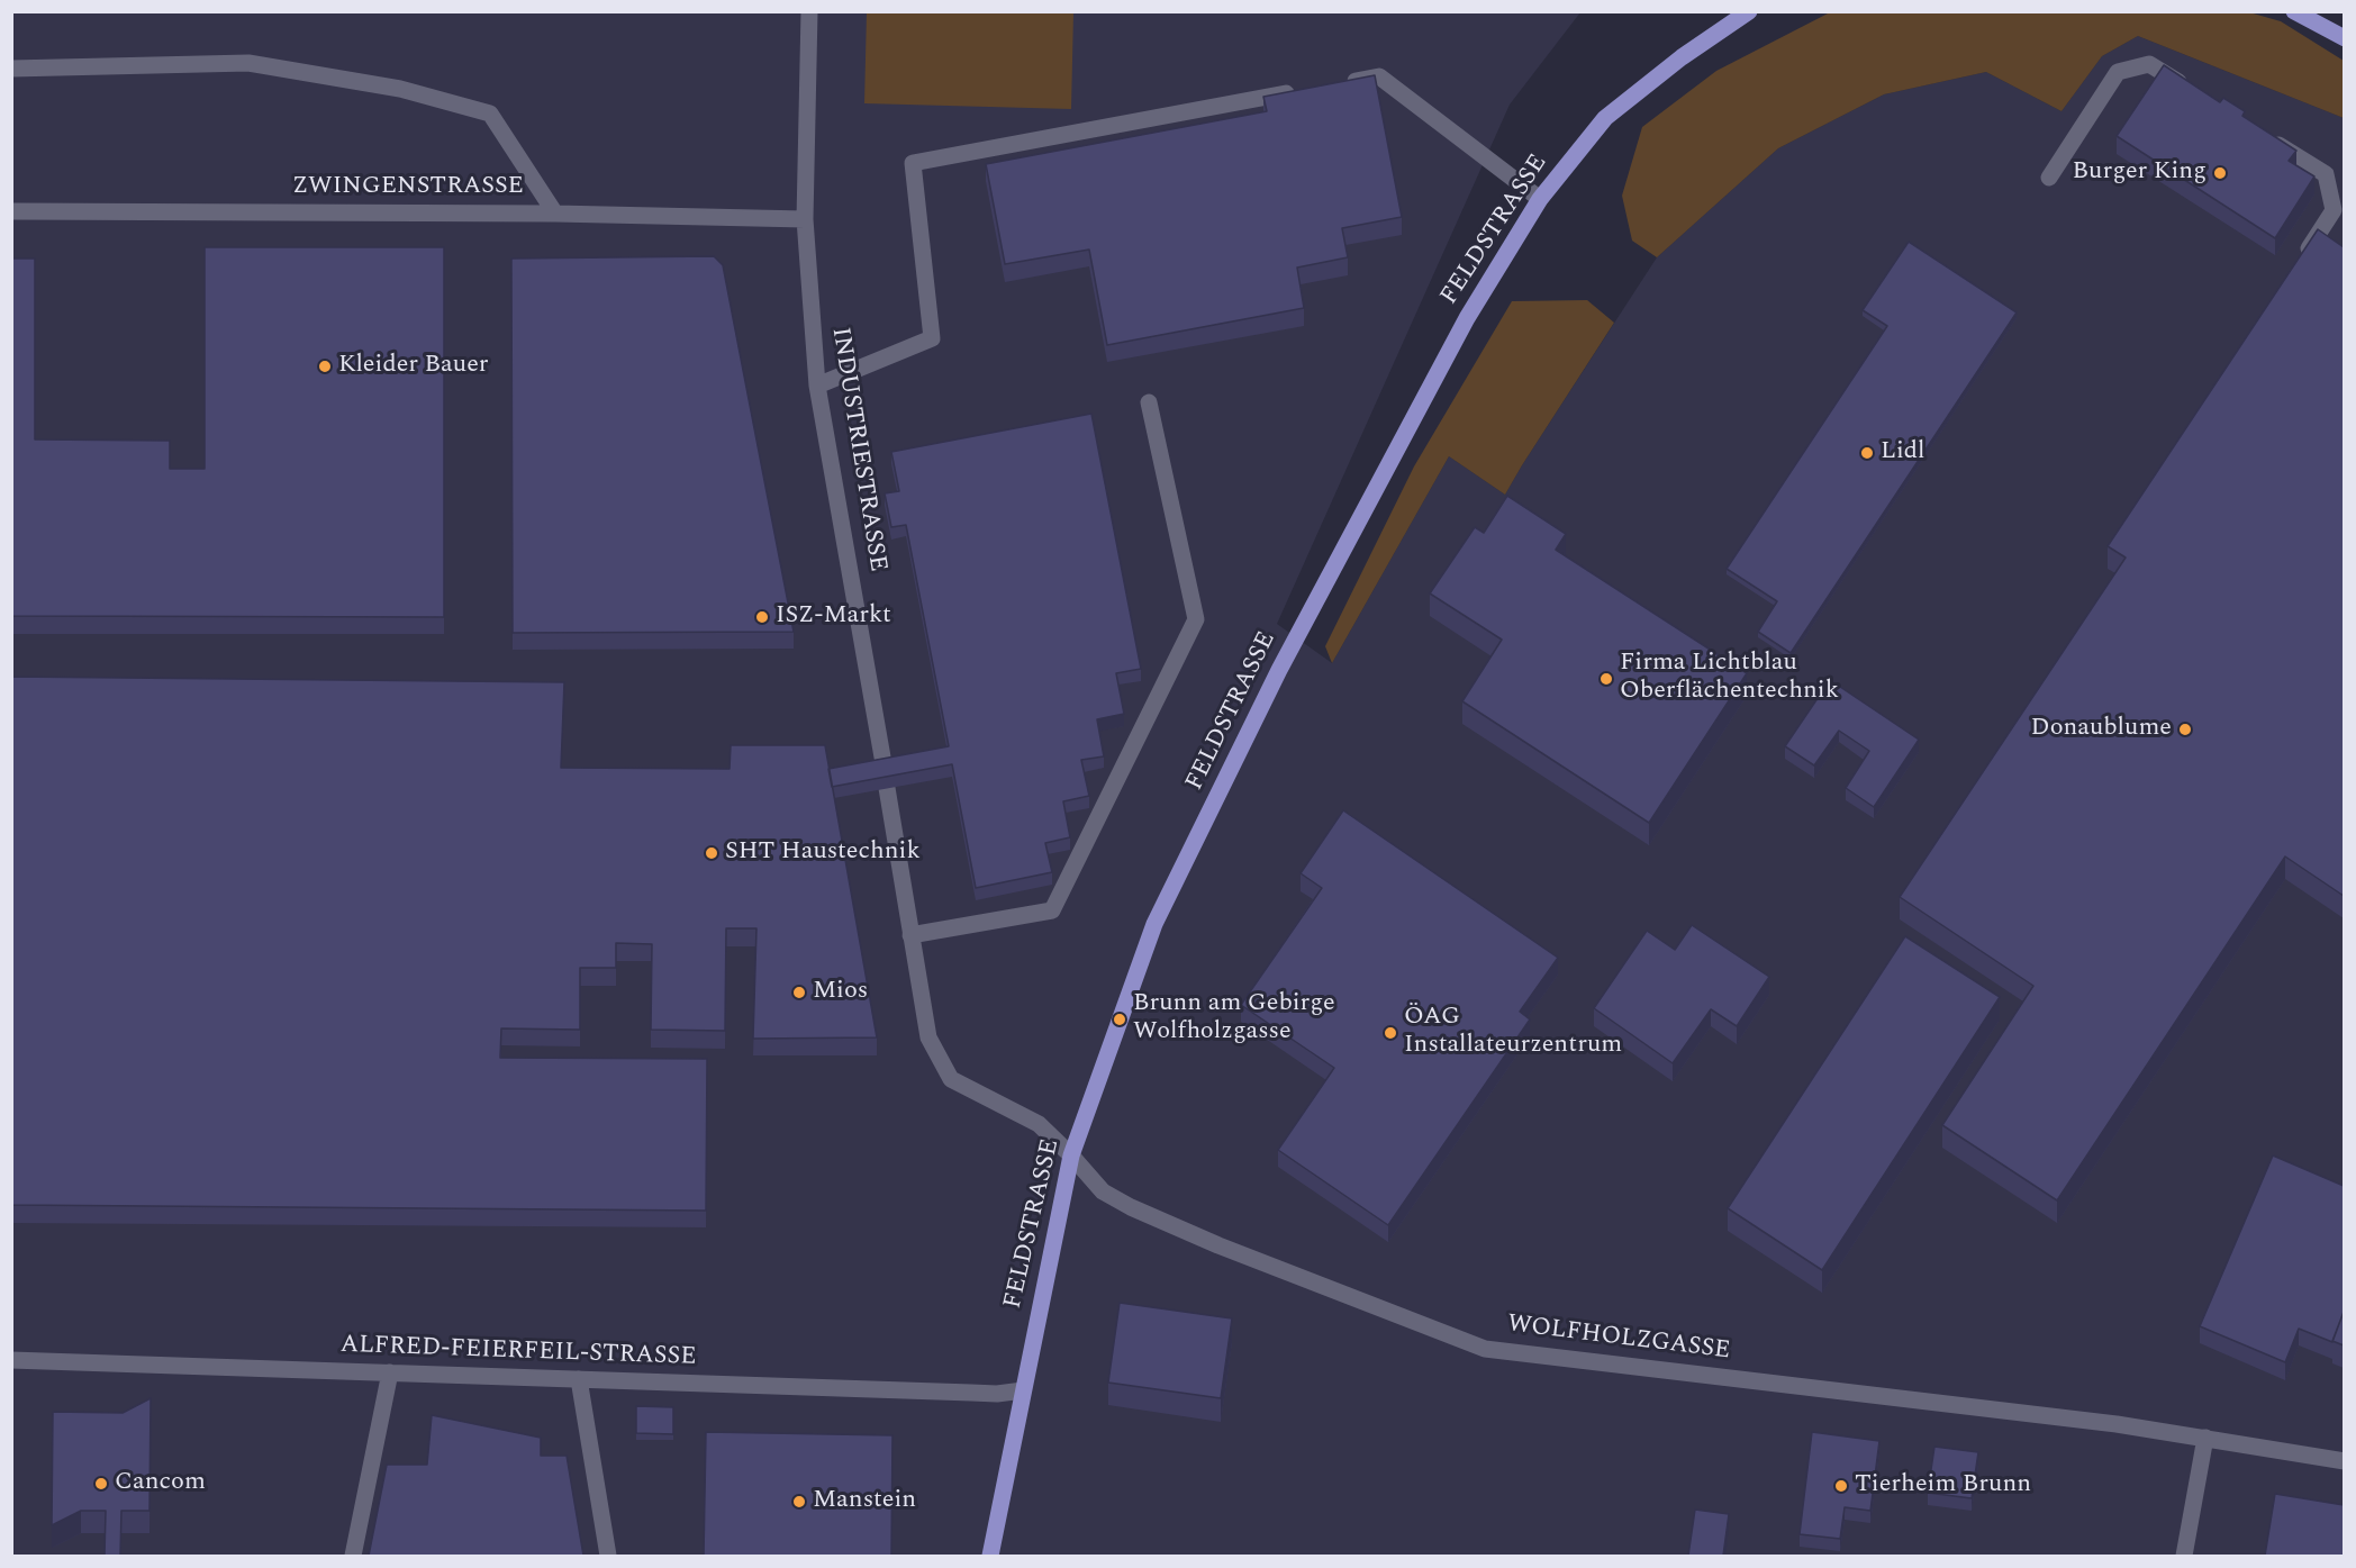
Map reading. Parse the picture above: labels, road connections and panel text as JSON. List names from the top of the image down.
{
  "streets": {
    "main road": ["FELDSTRASSE"],
    "street": [
      "ZWINGENSTRASSE",
      "INDUSTRIESTRASSE",
      "WOLFHOLZGASSE",
      "ALFRED-FEIERFEIL-STRASSE"
    ]
  },
  "crossings": [
    ["ZWINGENSTRASSE", "INDUSTRIESTRASSE"],
    ["FELDSTRASSE", "WOLFHOLZGASSE"],
    ["FELDSTRASSE", "ALFRED-FEIERFEIL-STRASSE"]
  ],
  "places": [
    "Burger King",
    "Kleider Bauer",
    "Lidl",
    "ISZ-Markt",
    "Firma Lichtblau Oberflächentechnik",
    "Donaublume",
    "SHT Haustechnik",
    "Mios",
    "Brunn am Gebirge Wolfholzgasse",
    "ÖAG Installateurzentrum",
    "Cancom",
    "Tierheim Brunn",
    "Manstein"
  ]
}
